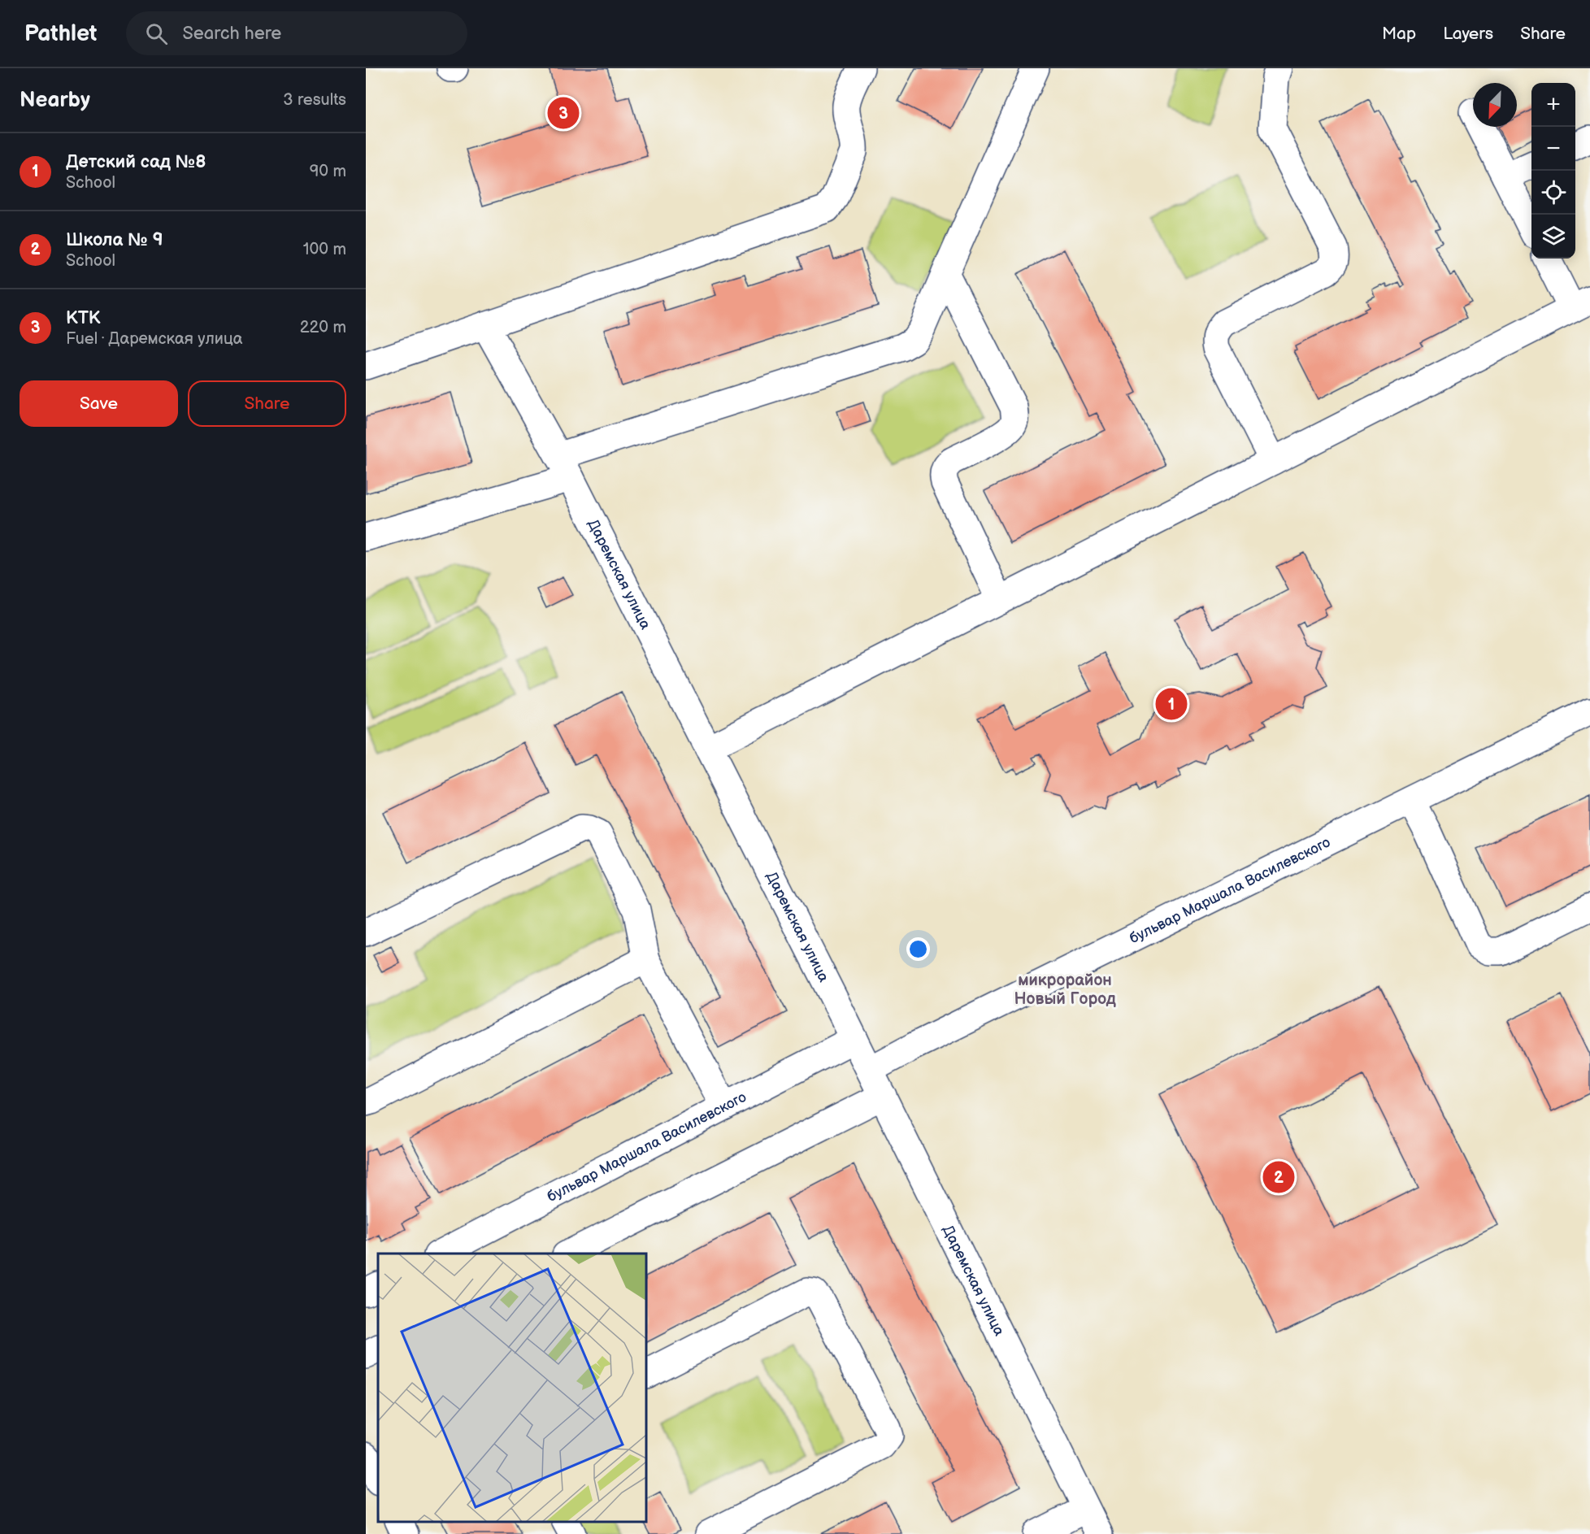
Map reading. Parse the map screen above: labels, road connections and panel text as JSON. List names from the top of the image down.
{
  "streets": {
    "street": ["Даремская улица", "бульвар Маршала Василевского"]
  },
  "crossings": [
    ["Даремская улица", "бульвар Маршала Василевского"]
  ],
  "districts": ["микрорайон Новый Город"],
  "north": "bottom left",
  "page": {
    "header": "Pathlet",
    "search": "Search here",
    "nav": ["Map", "Layers", "Share"],
    "heading": ["Nearby", "3 results"],
    "map_buttons": ["+", "−"],
    "pins": ["3", "1", "2"],
    "list": [
      {
        "mark": "1",
        "name": "Детский сад №8",
        "note": "School",
        "value": "90 m"
      },
      {
        "mark": "2",
        "name": "Школа № 9",
        "note": "School",
        "value": "100 m"
      },
      {
        "mark": "3",
        "name": "КТК",
        "note": "Fuel · Даремская улица",
        "value": "220 m"
      }
    ],
    "buttons": ["Save", "Share"]
  }
}
